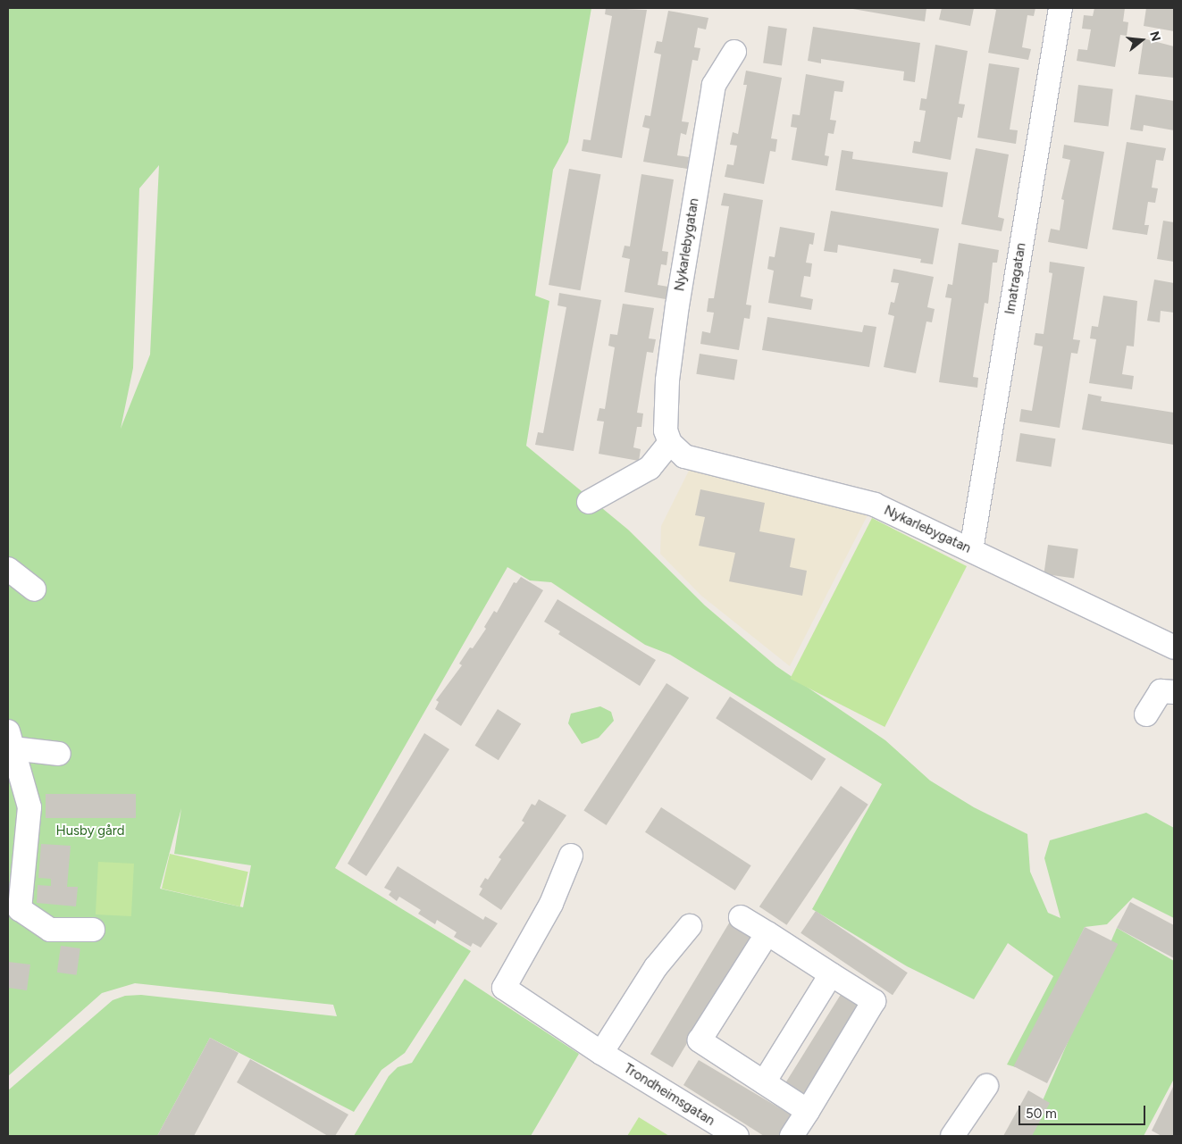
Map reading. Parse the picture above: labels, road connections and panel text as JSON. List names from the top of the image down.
{
  "streets": {
    "street": ["Nykarlebygatan", "Imatragatan", "Trondheimsgatan"]
  },
  "crossings": [
    ["Nykarlebygatan", "Imatragatan"]
  ],
  "parks": ["Husby gård"],
  "scale_bar": "50 m",
  "north": "right"
}
